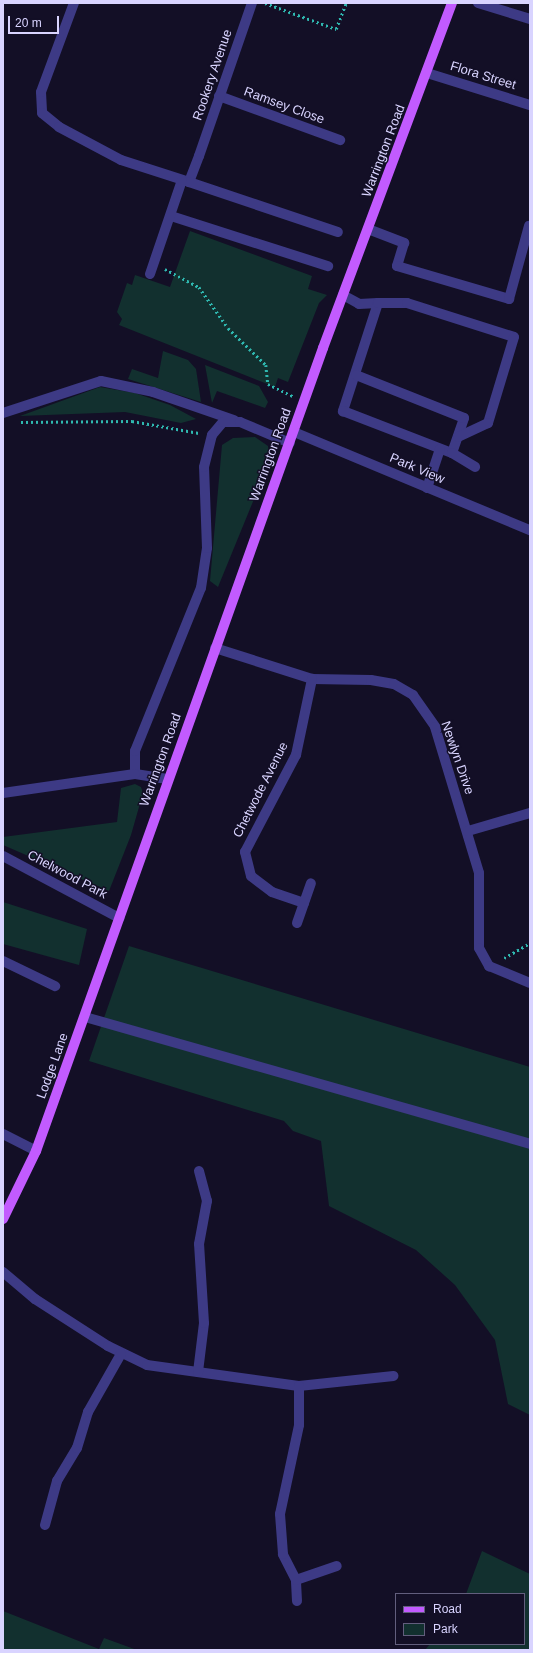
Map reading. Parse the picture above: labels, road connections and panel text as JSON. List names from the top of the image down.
{
  "streets": {
    "main road": ["Warrington Road", "Lodge Lane"],
    "street": [
      "Rookery Avenue",
      "Flora Street",
      "Ramsey Close",
      "Park View",
      "Newlyn Drive",
      "Chetwode Avenue",
      "Chelwood Park"
    ]
  },
  "crossings": [
    ["Rookery Avenue", "Ramsey Close"],
    ["Flora Street", "Warrington Road"],
    ["Warrington Road", "Park View"],
    ["Warrington Road", "Newlyn Drive"],
    ["Warrington Road", "Chelwood Park"],
    ["Warrington Road", "Lodge Lane"],
    ["Newlyn Drive", "Chetwode Avenue"],
    ["Chelwood Park", "Lodge Lane"]
  ],
  "legend": ["Road", "Park"],
  "scale_bar": "20 m"
}
